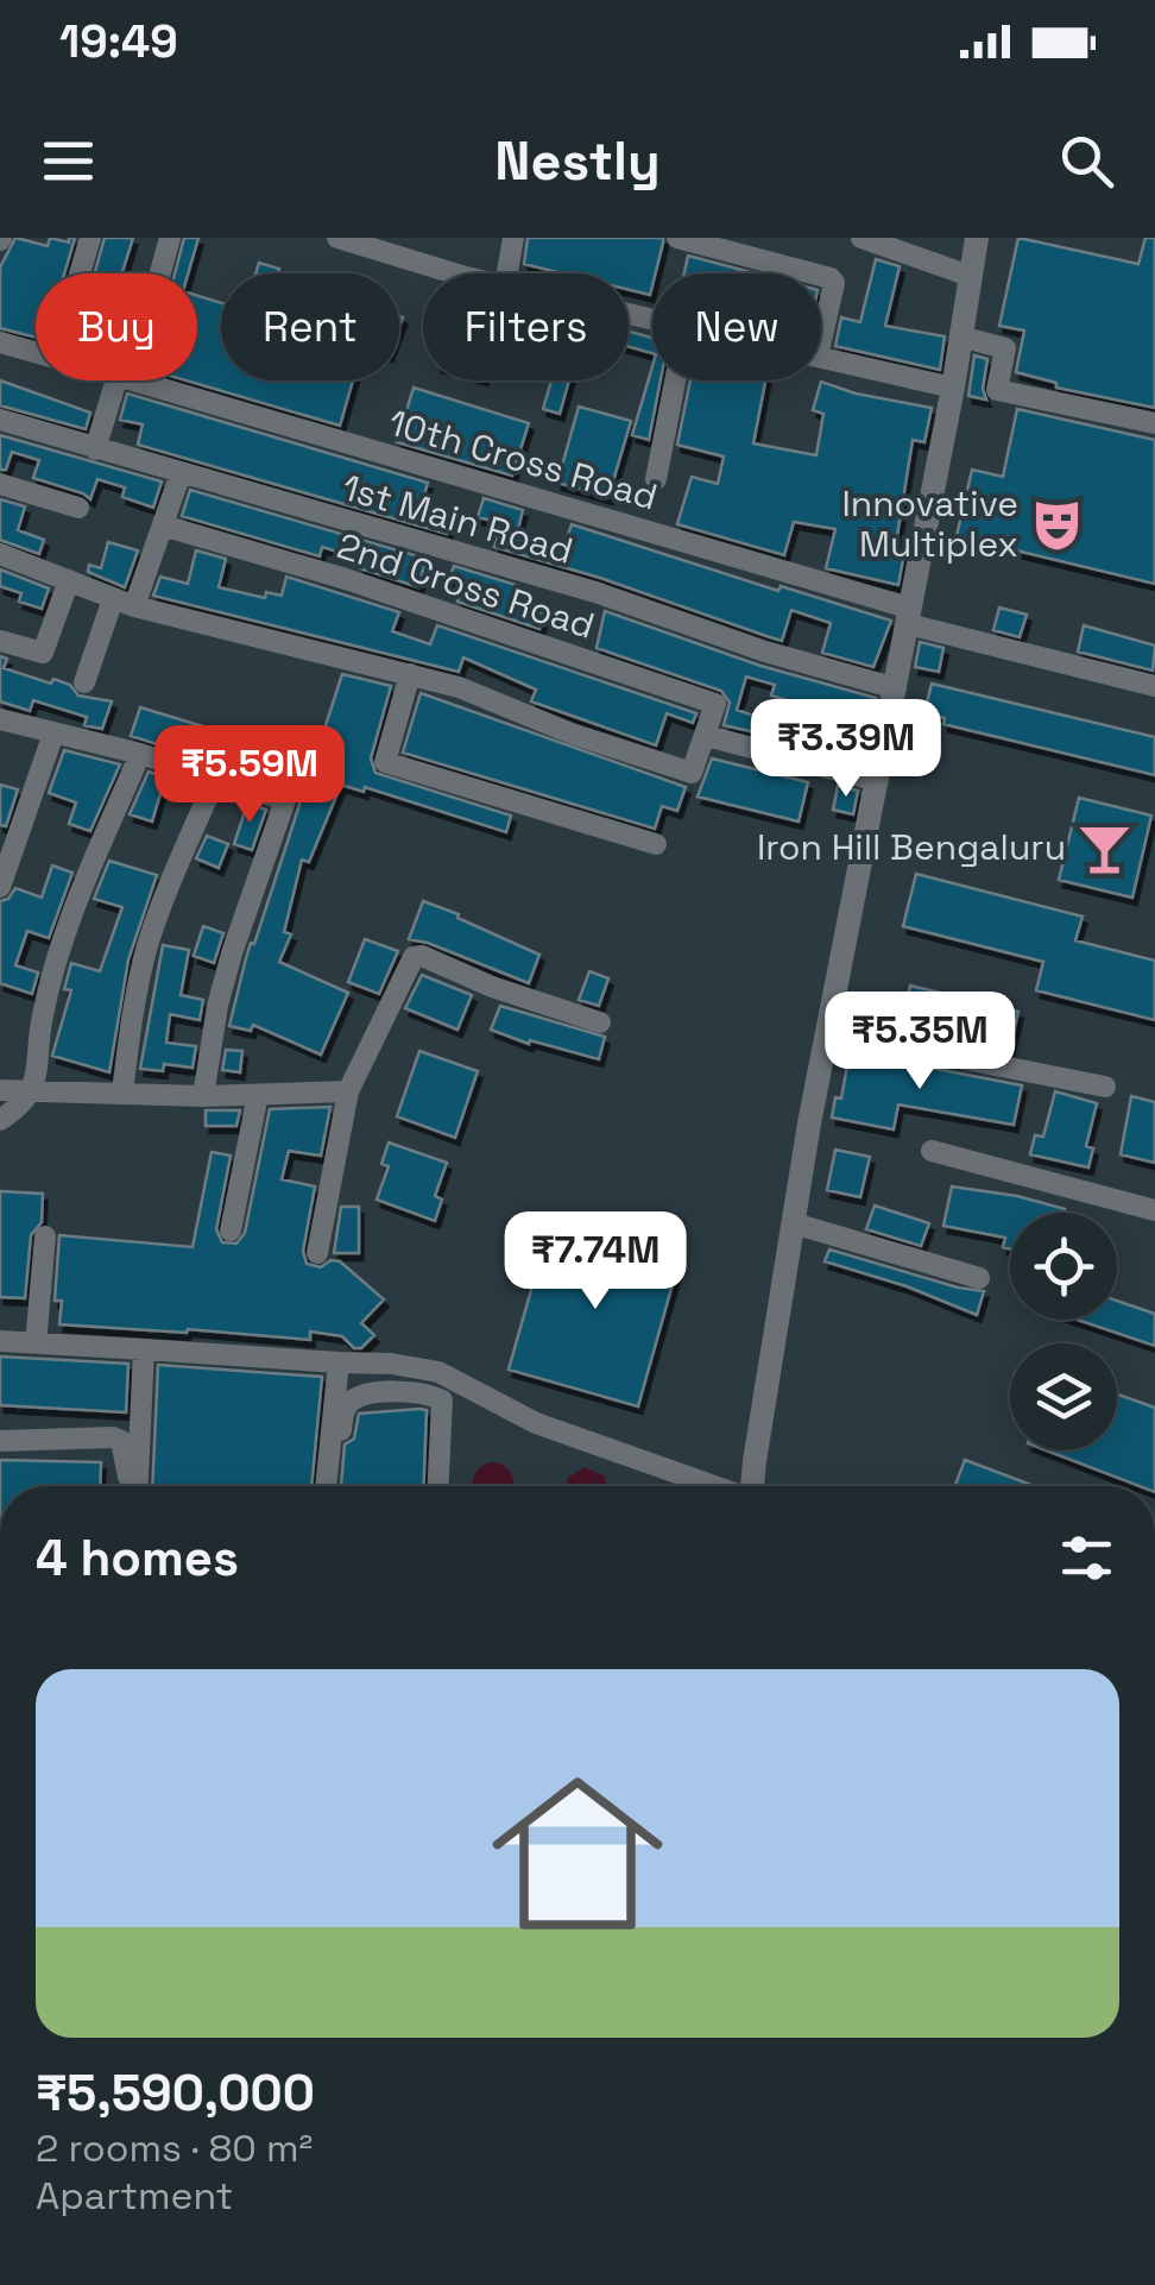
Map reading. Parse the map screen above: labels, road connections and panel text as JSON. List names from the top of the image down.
{
  "streets": {
    "street": ["10th Cross Road", "1st Main Road", "2nd Cross Road"]
  },
  "places": {
    "theatre": ["Innovative Multiplex"],
    "bar": ["Iron Hill Bengaluru"]
  },
  "page": {
    "status": "19:49",
    "header": "Nestly",
    "chip": [
      "Buy",
      "Rent",
      "Filters",
      "New"
    ],
    "price": [
      "₹3.39M",
      "₹5.59M",
      "₹5.35M",
      "₹7.74M"
    ],
    "heading": "4 homes",
    "list": [
      {
        "name": "₹5,590,000",
        "note": "2 rooms · 80 m² · Apartment"
      }
    ]
  }
}
